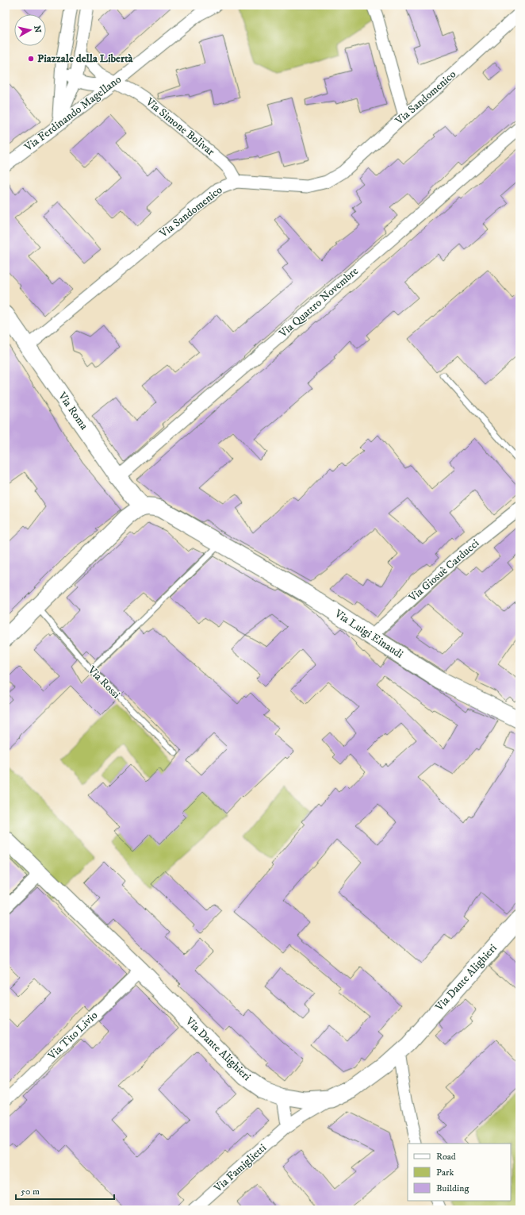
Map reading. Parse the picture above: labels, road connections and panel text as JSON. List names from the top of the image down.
{
  "streets": {
    "street": [
      "Via Sandomenico",
      "Via Ferdinando Magellano",
      "Via Simone Bolivar",
      "Via Quattro Novembre",
      "Via Roma",
      "Via Giosuè Carducci",
      "Via Luigi Einaudi",
      "Via Dante Alighieri",
      "Via Tito Livio",
      "Via Famiglietti"
    ],
    "lane": ["Via Rossi"]
  },
  "crossings": [
    ["Via Sandomenico", "Via Simone Bolivar"],
    ["Via Sandomenico", "Via Roma"],
    ["Via Ferdinando Magellano", "Via Simone Bolivar"],
    ["Via Quattro Novembre", "Via Roma"],
    ["Via Roma", "Via Luigi Einaudi"],
    ["Via Giosuè Carducci", "Via Luigi Einaudi"],
    ["Via Dante Alighieri", "Via Tito Livio"],
    ["Via Dante Alighieri", "Via Famiglietti"]
  ],
  "places": ["Piazzale della Libertà"],
  "legend": ["Road", "Park", "Building"],
  "scale_bar": "50 m",
  "north": "right"
}
